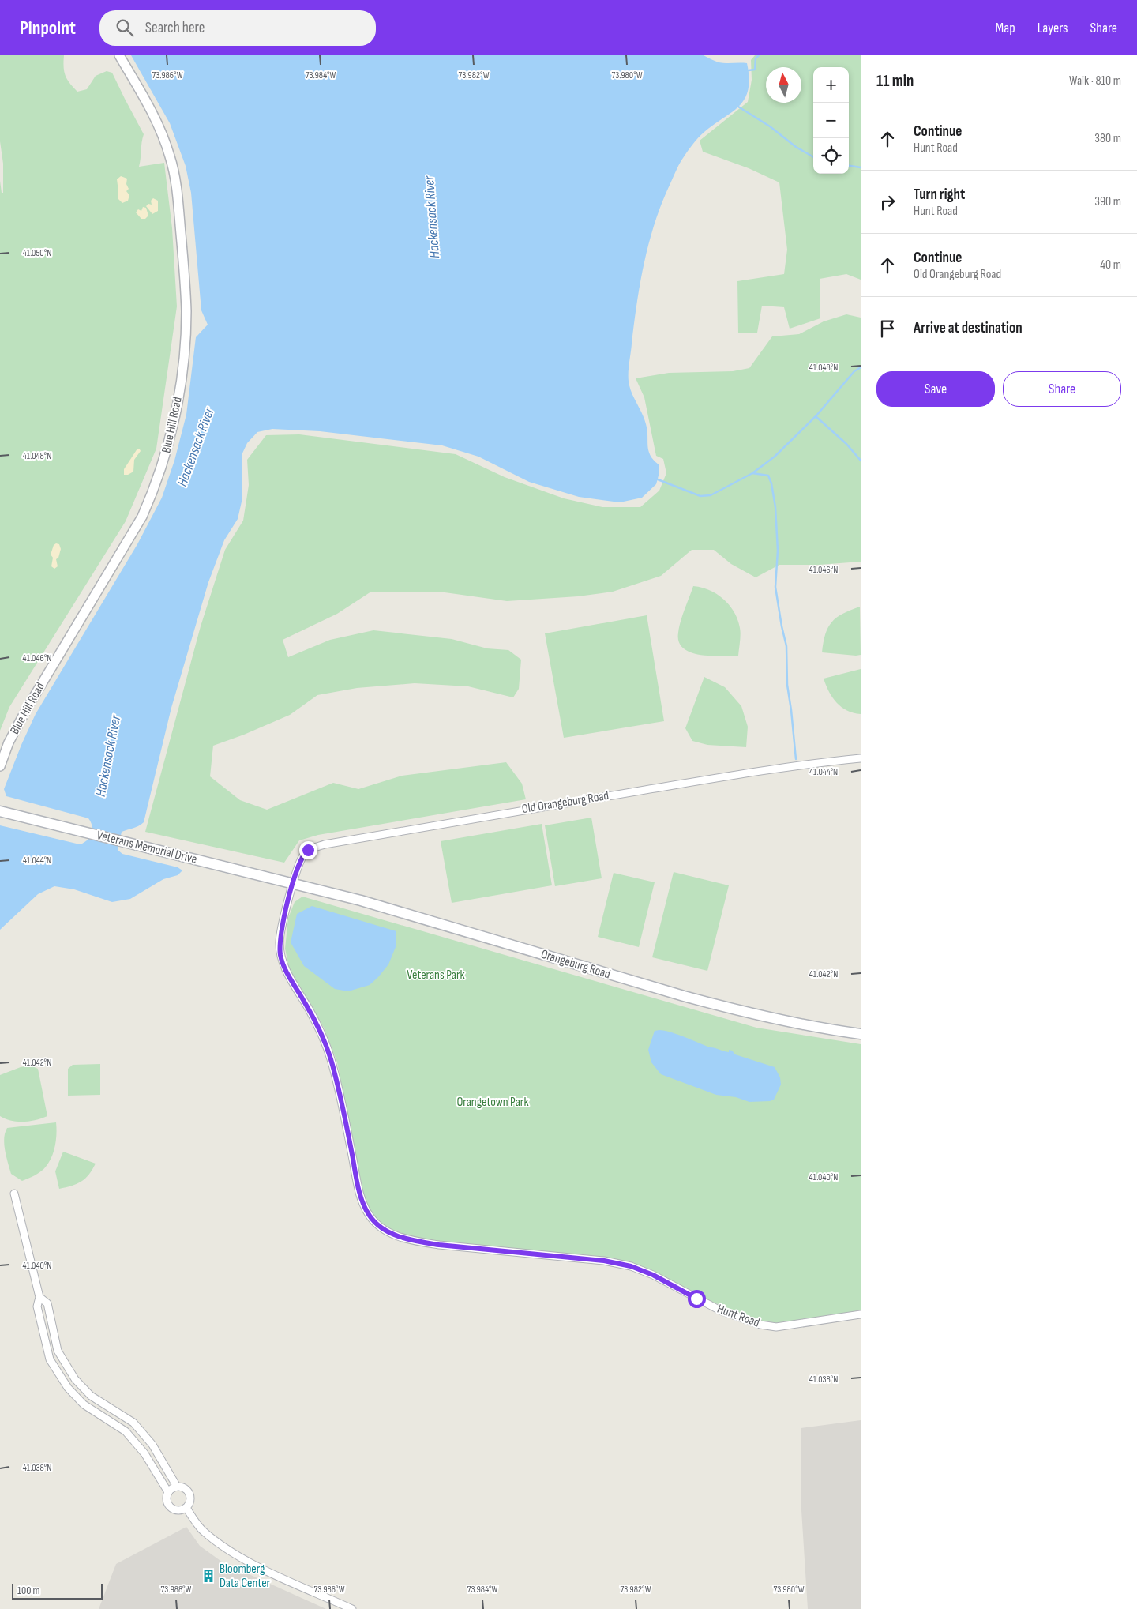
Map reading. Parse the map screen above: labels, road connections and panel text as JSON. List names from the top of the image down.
{
  "streets": {
    "main road": ["Veterans Memorial Drive", "Orangeburg Road"],
    "street": ["Blue Hill Road", "Old Orangeburg Road", "Hunt Road"]
  },
  "crossings": [
    ["Old Orangeburg Road", "Veterans Memorial Drive"],
    ["Old Orangeburg Road", "Orangeburg Road"],
    ["Old Orangeburg Road", "Hunt Road"],
    ["Veterans Memorial Drive", "Orangeburg Road"],
    ["Veterans Memorial Drive", "Hunt Road"],
    ["Orangeburg Road", "Hunt Road"]
  ],
  "water": ["Hackensack River"],
  "parks": ["Veterans Park", "Orangetown Park"],
  "places": {
    "building": ["Bloomberg Data Center"]
  },
  "scale_bar": "100 m",
  "north": "top",
  "page": {
    "header": "Pinpoint",
    "search": "Search here",
    "nav": ["Map", "Layers", "Share"],
    "heading": ["11 min", "Walk · 810 m"],
    "map_buttons": ["+", "−"],
    "list": [
      ["Continue", "Hunt Road", "380 m"],
      ["Turn right", "Hunt Road", "390 m"],
      ["Continue", "Old Orangeburg Road", "40 m"],
      "Arrive at destination"
    ],
    "buttons": ["Save", "Share"],
    "scale": "100 m"
  },
  "coordinates": [
    "73.986°W",
    "73.984°W",
    "73.982°W",
    "73.980°W",
    "41.050°N",
    "41.048°N",
    "41.046°N",
    "41.044°N",
    "41.042°N",
    "41.040°N",
    "41.038°N",
    "73.988°W"
  ]
}
